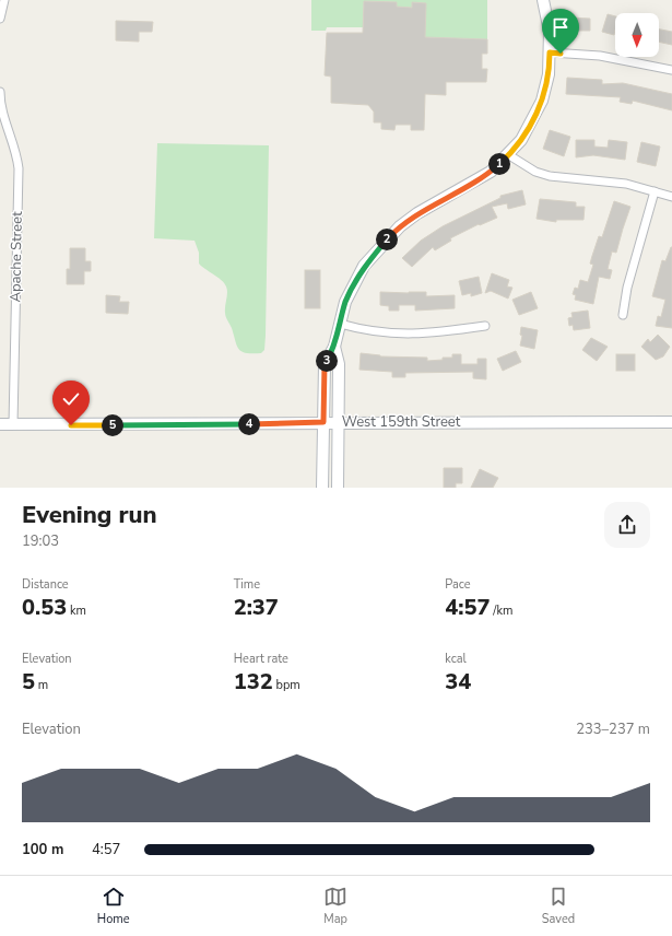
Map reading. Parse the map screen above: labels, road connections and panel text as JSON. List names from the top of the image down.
{
  "streets": {
    "street": ["Apache Street", "West 159th Street"]
  },
  "crossings": [
    ["Apache Street", "West 159th Street"]
  ],
  "north": "bottom",
  "page": {
    "pins": [
      "1",
      "2",
      "3",
      "4",
      "5"
    ],
    "heading": ["Evening run", "19:03"],
    "stats": [
      ["Distance", "0.53 km"],
      ["Time", "2:37"],
      ["Pace", "4:57 /km"],
      ["Elevation", "5 m"],
      ["Heart rate", "132 bpm"],
      ["kcal", "34"]
    ],
    "chart": ["Elevation", "233–237 m"],
    "list": [
      {
        "name": "100 m",
        "note": "4:57"
      }
    ],
    "tabs": ["Home", "Map", "Saved"]
  }
}
